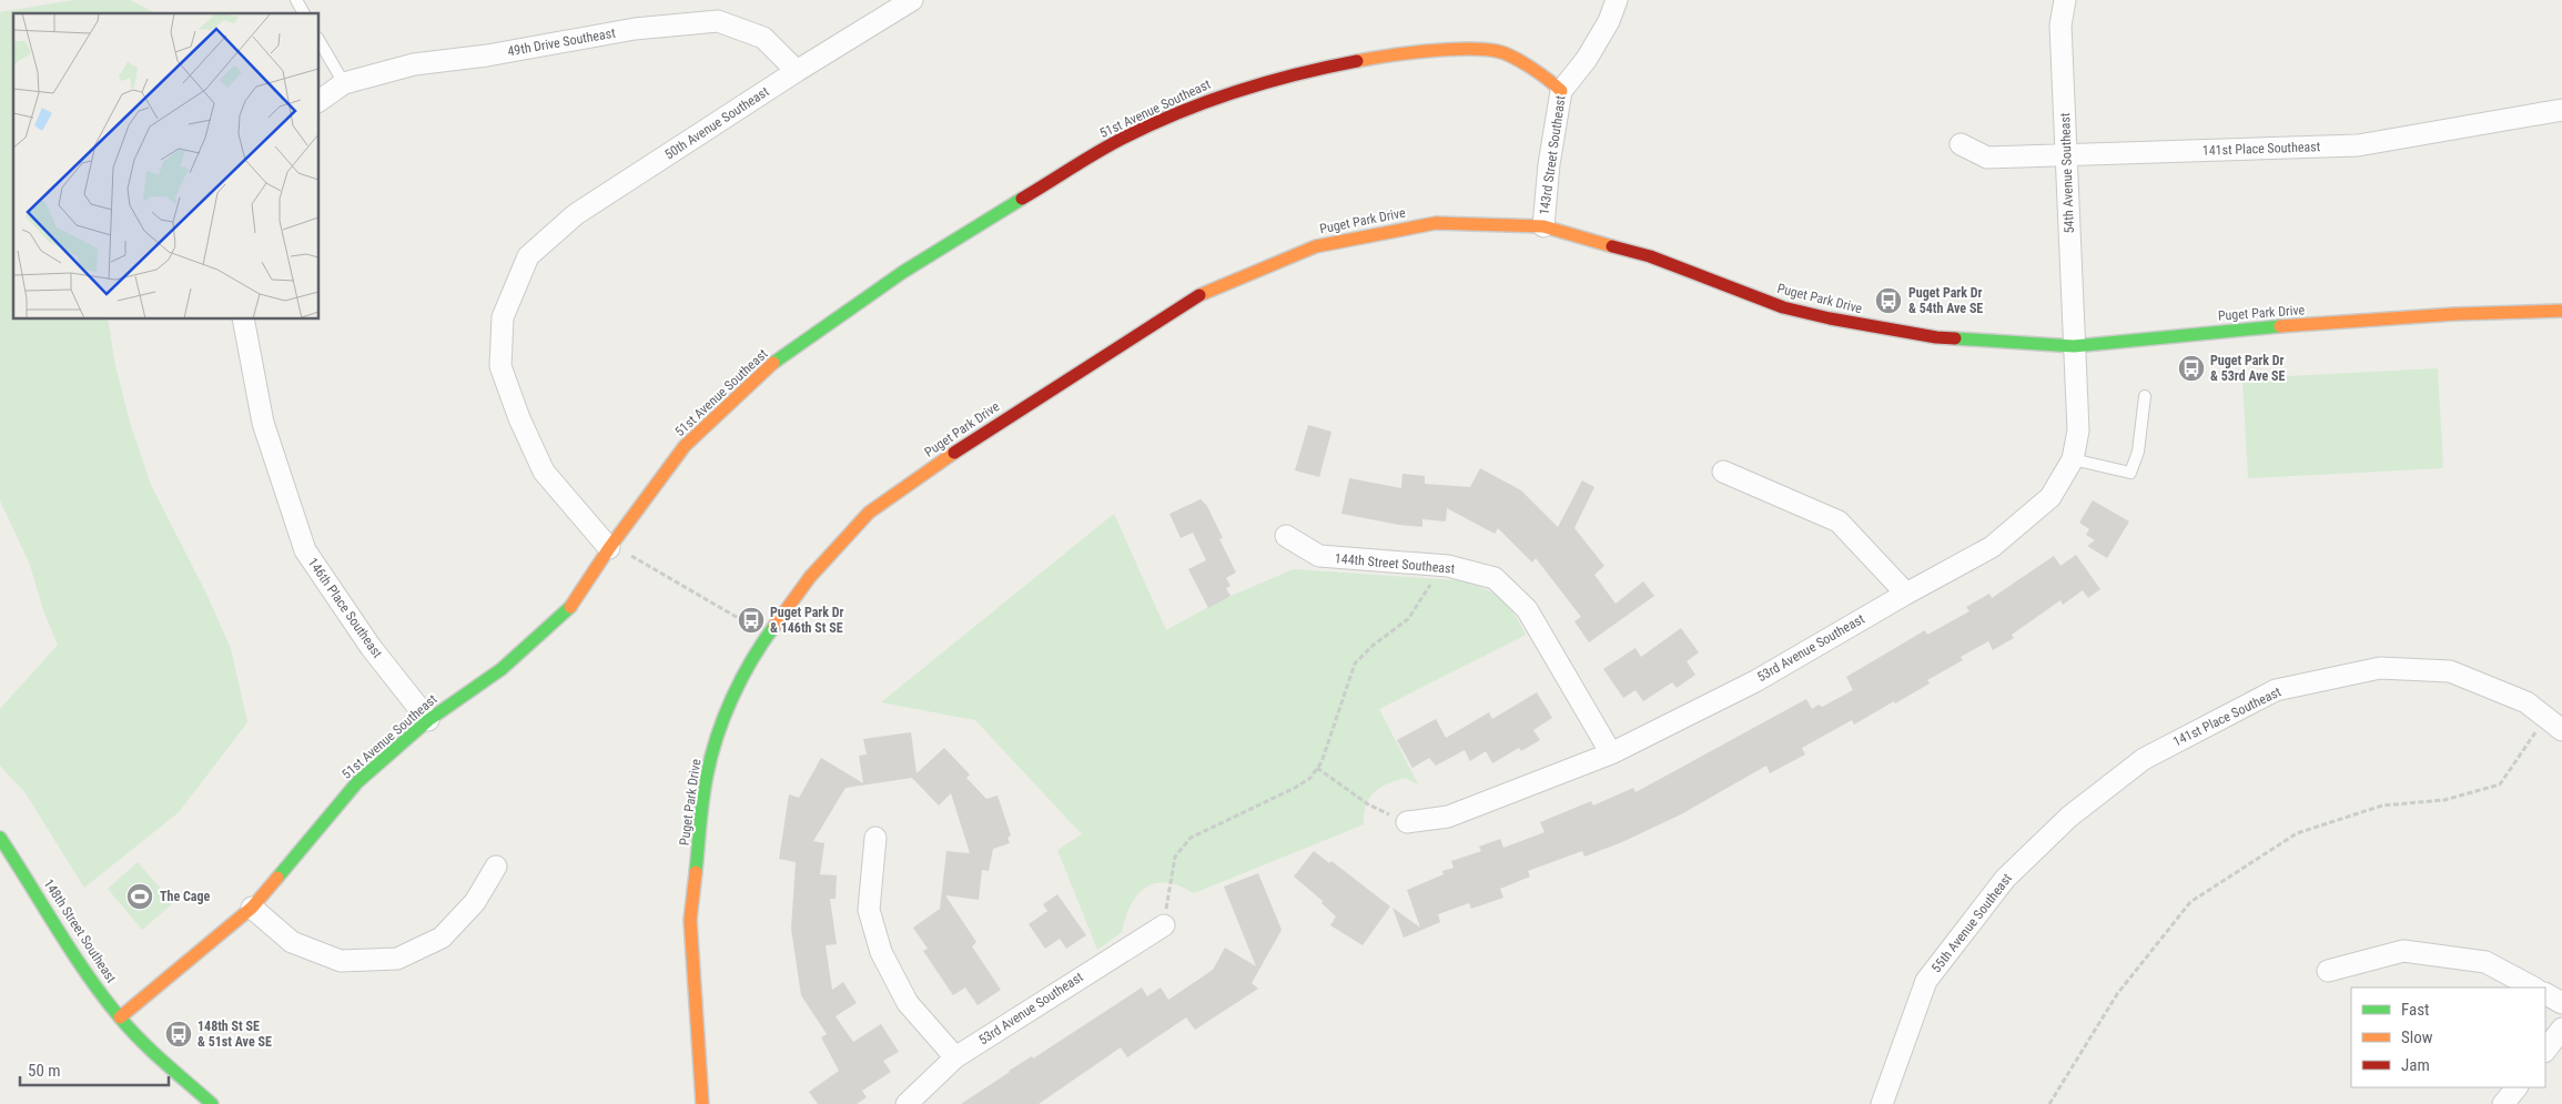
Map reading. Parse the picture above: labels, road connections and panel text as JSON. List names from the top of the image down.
{
  "streets": {
    "street": [
      "49th Drive Southeast",
      "51st Avenue Southeast",
      "50th Avenue Southeast",
      "141st Place Southeast",
      "143rd Street Southeast",
      "54th Avenue Southeast",
      "Puget Park Drive",
      "144th Street Southeast",
      "146th Place Southeast",
      "53rd Avenue Southeast",
      "55th Avenue Southeast",
      "148th Street Southeast"
    ]
  },
  "crossings": [
    ["49th Drive Southeast", "50th Avenue Southeast"],
    ["51st Avenue Southeast", "50th Avenue Southeast"],
    ["51st Avenue Southeast", "143rd Street Southeast"],
    ["51st Avenue Southeast", "146th Place Southeast"],
    ["51st Avenue Southeast", "148th Street Southeast"],
    ["141st Place Southeast", "54th Avenue Southeast"],
    ["141st Place Southeast", "55th Avenue Southeast"],
    ["143rd Street Southeast", "Puget Park Drive"],
    ["54th Avenue Southeast", "Puget Park Drive"],
    ["54th Avenue Southeast", "53rd Avenue Southeast"],
    ["Puget Park Drive", "53rd Avenue Southeast"],
    ["144th Street Southeast", "53rd Avenue Southeast"]
  ],
  "places": {
    "bus stop": [
      "Puget Park Dr & 54th Ave SE",
      "Puget Park Dr & 53rd Ave SE",
      "Puget Park Dr & 146th St SE",
      "148th St SE & 51st Ave SE"
    ],
    "sports": ["The Cage"]
  },
  "legend": ["Fast", "Slow", "Jam"],
  "scale_bar": "50 m"
}
